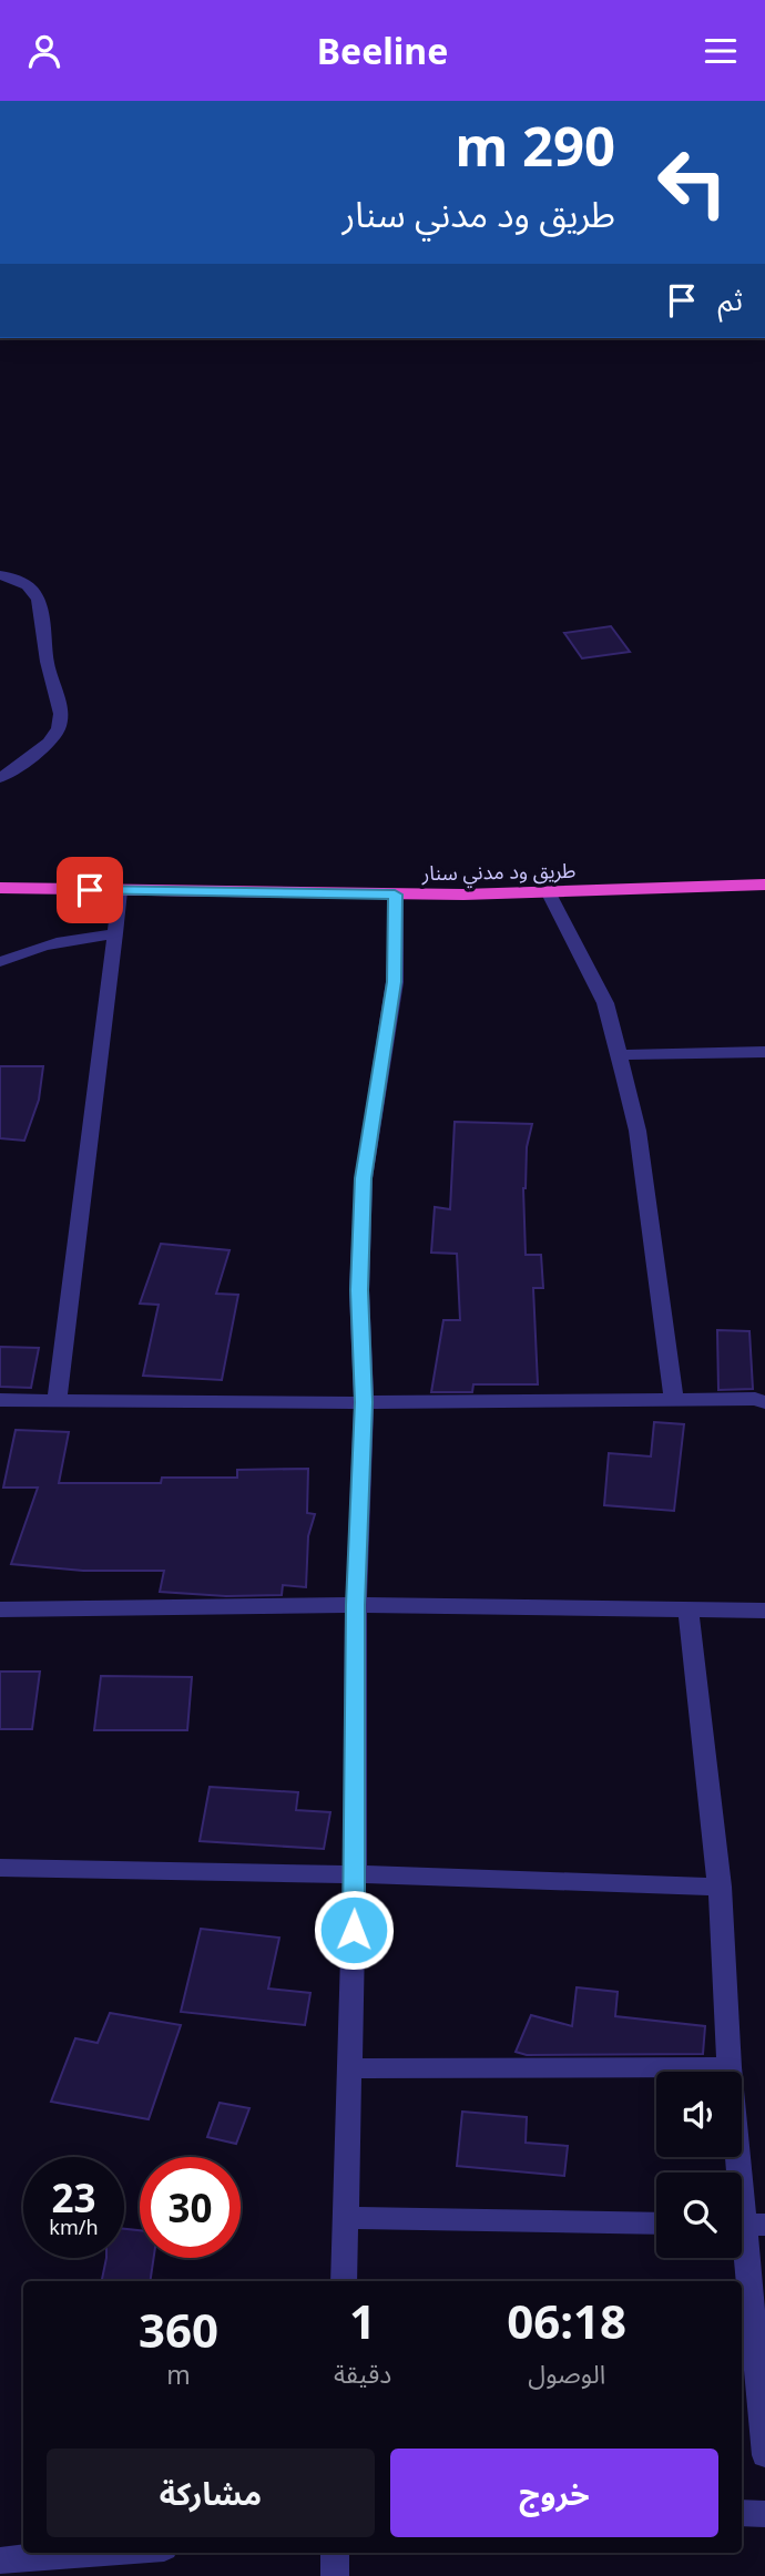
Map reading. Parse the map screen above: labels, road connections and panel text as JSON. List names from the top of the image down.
{
  "streets": {
    "highway": ["طريق ود مدني سنار"]
  },
  "page": {
    "header": "Beeline",
    "turn": ["290 m", "طريق ود مدني سنار"],
    "then": "ثم",
    "speed": "23 km/h",
    "limit": "30",
    "eta": [
      "06:18",
      "الوصول",
      "1",
      "دقيقة",
      "360",
      "m"
    ],
    "buttons": ["خروج", "مشاركة"]
  }
}
